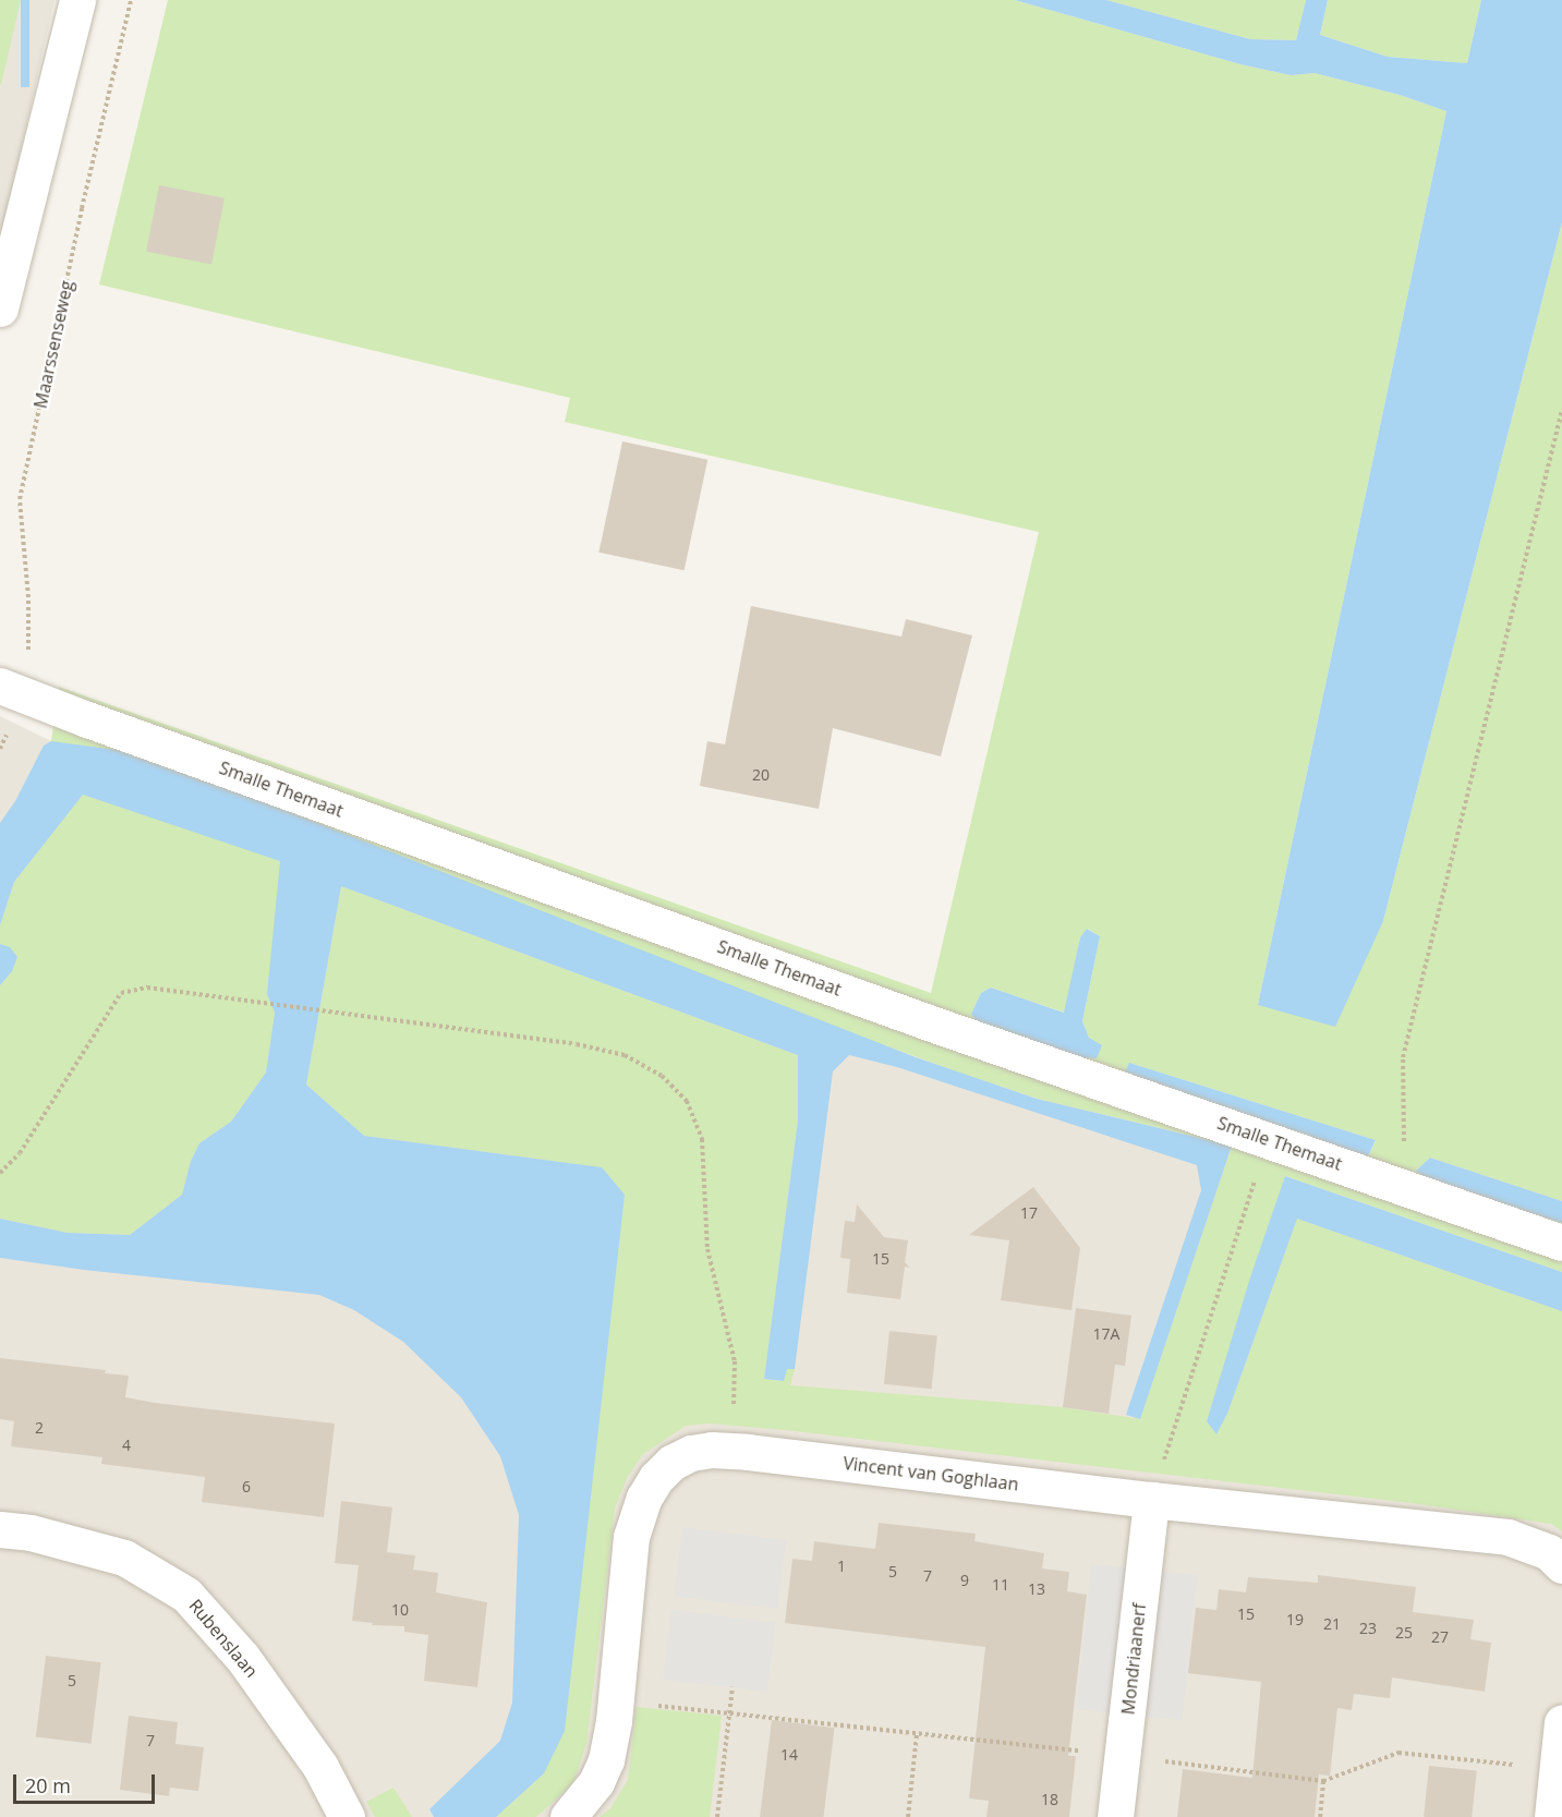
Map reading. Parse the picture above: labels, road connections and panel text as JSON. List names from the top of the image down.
{
  "streets": {
    "street": [
      "Smalle Themaat",
      "Vincent van Goghlaan",
      "Rubenslaan",
      "Mondriaanerf"
    ],
    "path": ["Maarssenseweg"]
  },
  "crossings": [
    ["Maarssenseweg", "Smalle Themaat"],
    ["Vincent van Goghlaan", "Mondriaanerf"]
  ],
  "house_numbers": [
    "20",
    "17",
    "15",
    "17A",
    "2",
    "4",
    "6",
    "1",
    "5",
    "7",
    "9",
    "11",
    "13",
    "10",
    "15",
    "19",
    "21",
    "23",
    "25",
    "27",
    "5",
    "7",
    "14",
    "18"
  ],
  "scale_bar": "20 m"
}
